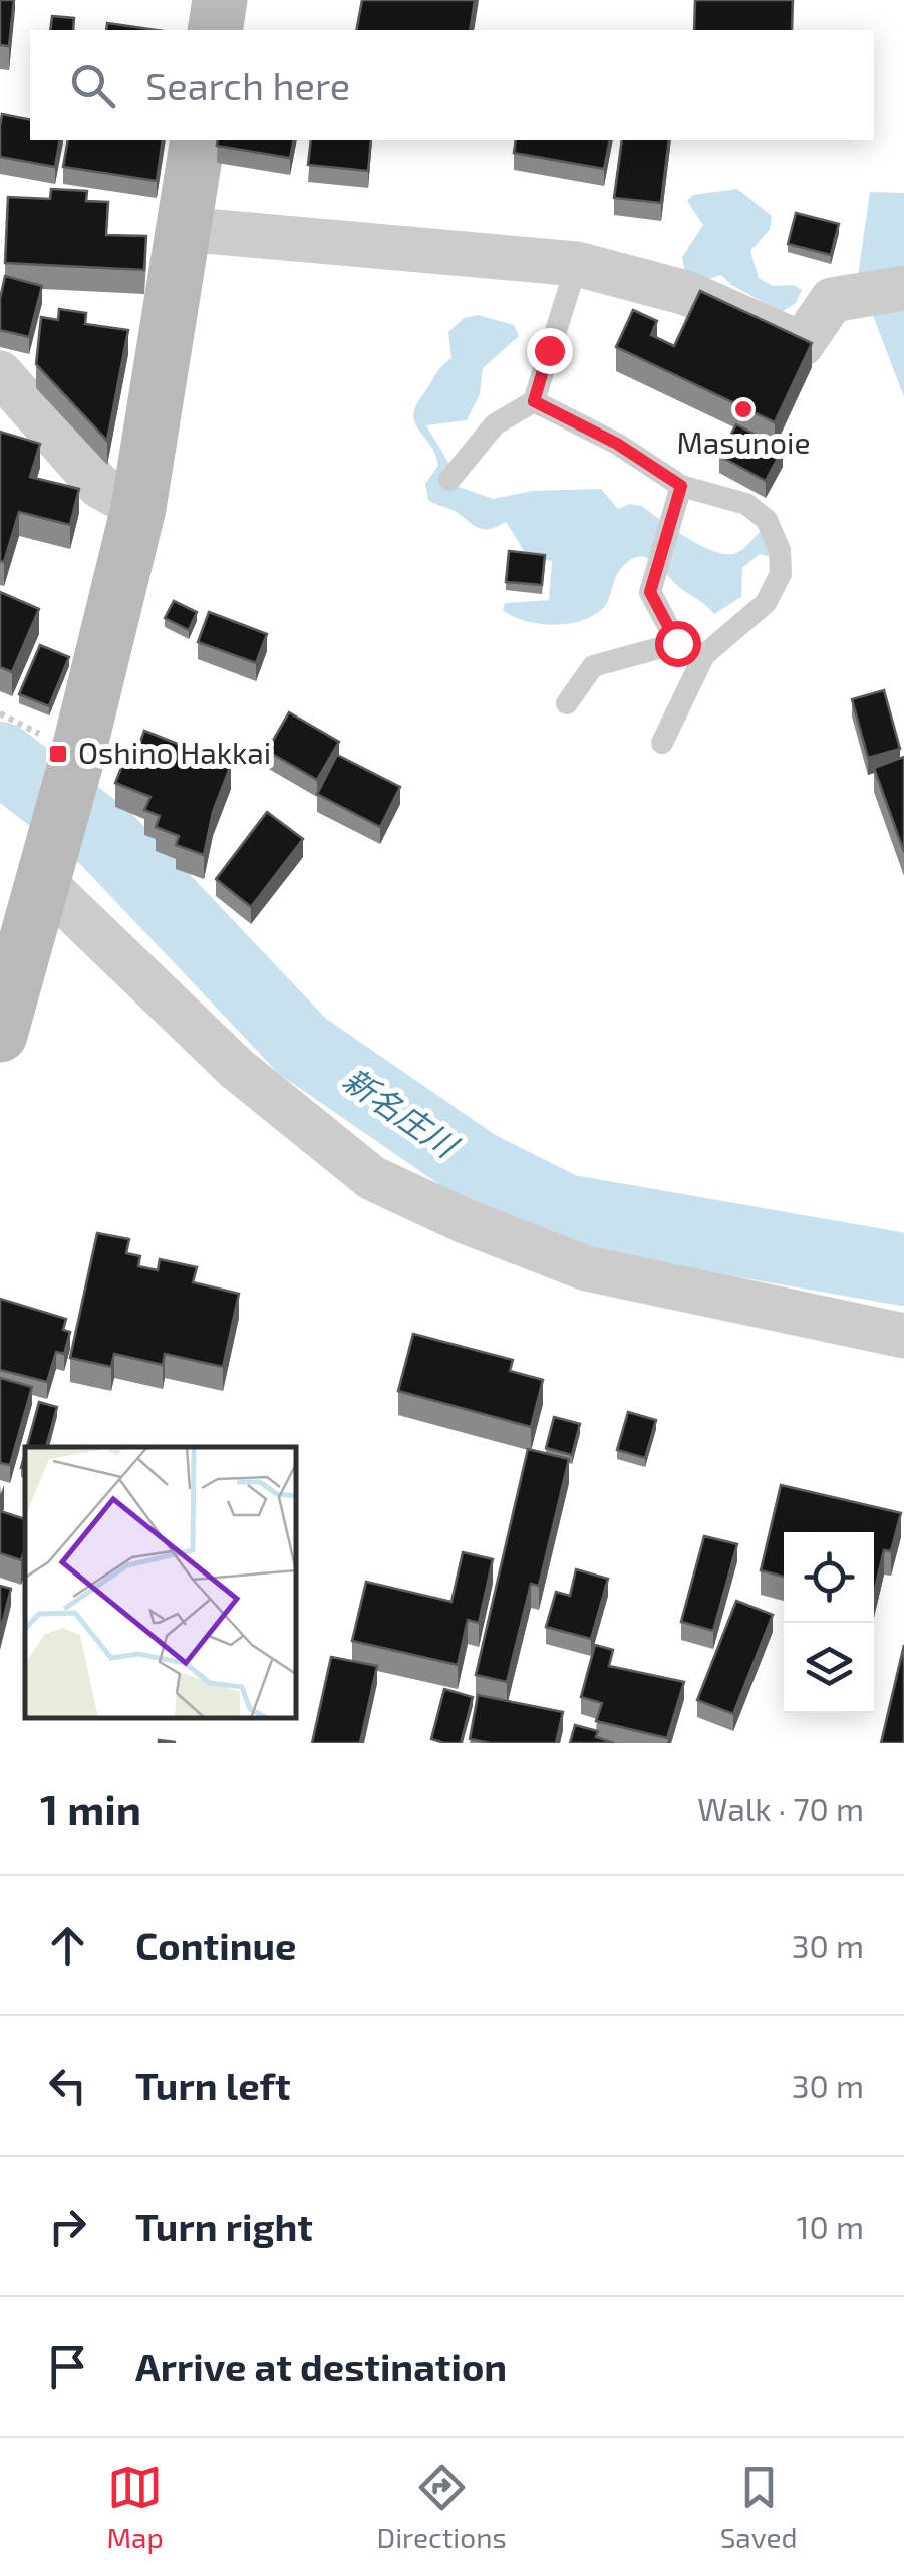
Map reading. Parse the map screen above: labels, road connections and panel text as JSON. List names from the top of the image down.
{
  "water": ["新名庄川"],
  "places": {
    "other": ["Masunoie"],
    "transit": ["Oshino Hakkai"]
  },
  "page": {
    "search": "Search here",
    "heading": ["1 min", "Walk · 70 m"],
    "list": [
      ["Continue", "30 m"],
      ["Turn left", "30 m"],
      ["Turn right", "10 m"],
      "Arrive at destination"
    ],
    "nav": ["Map", "Directions", "Saved"]
  }
}
